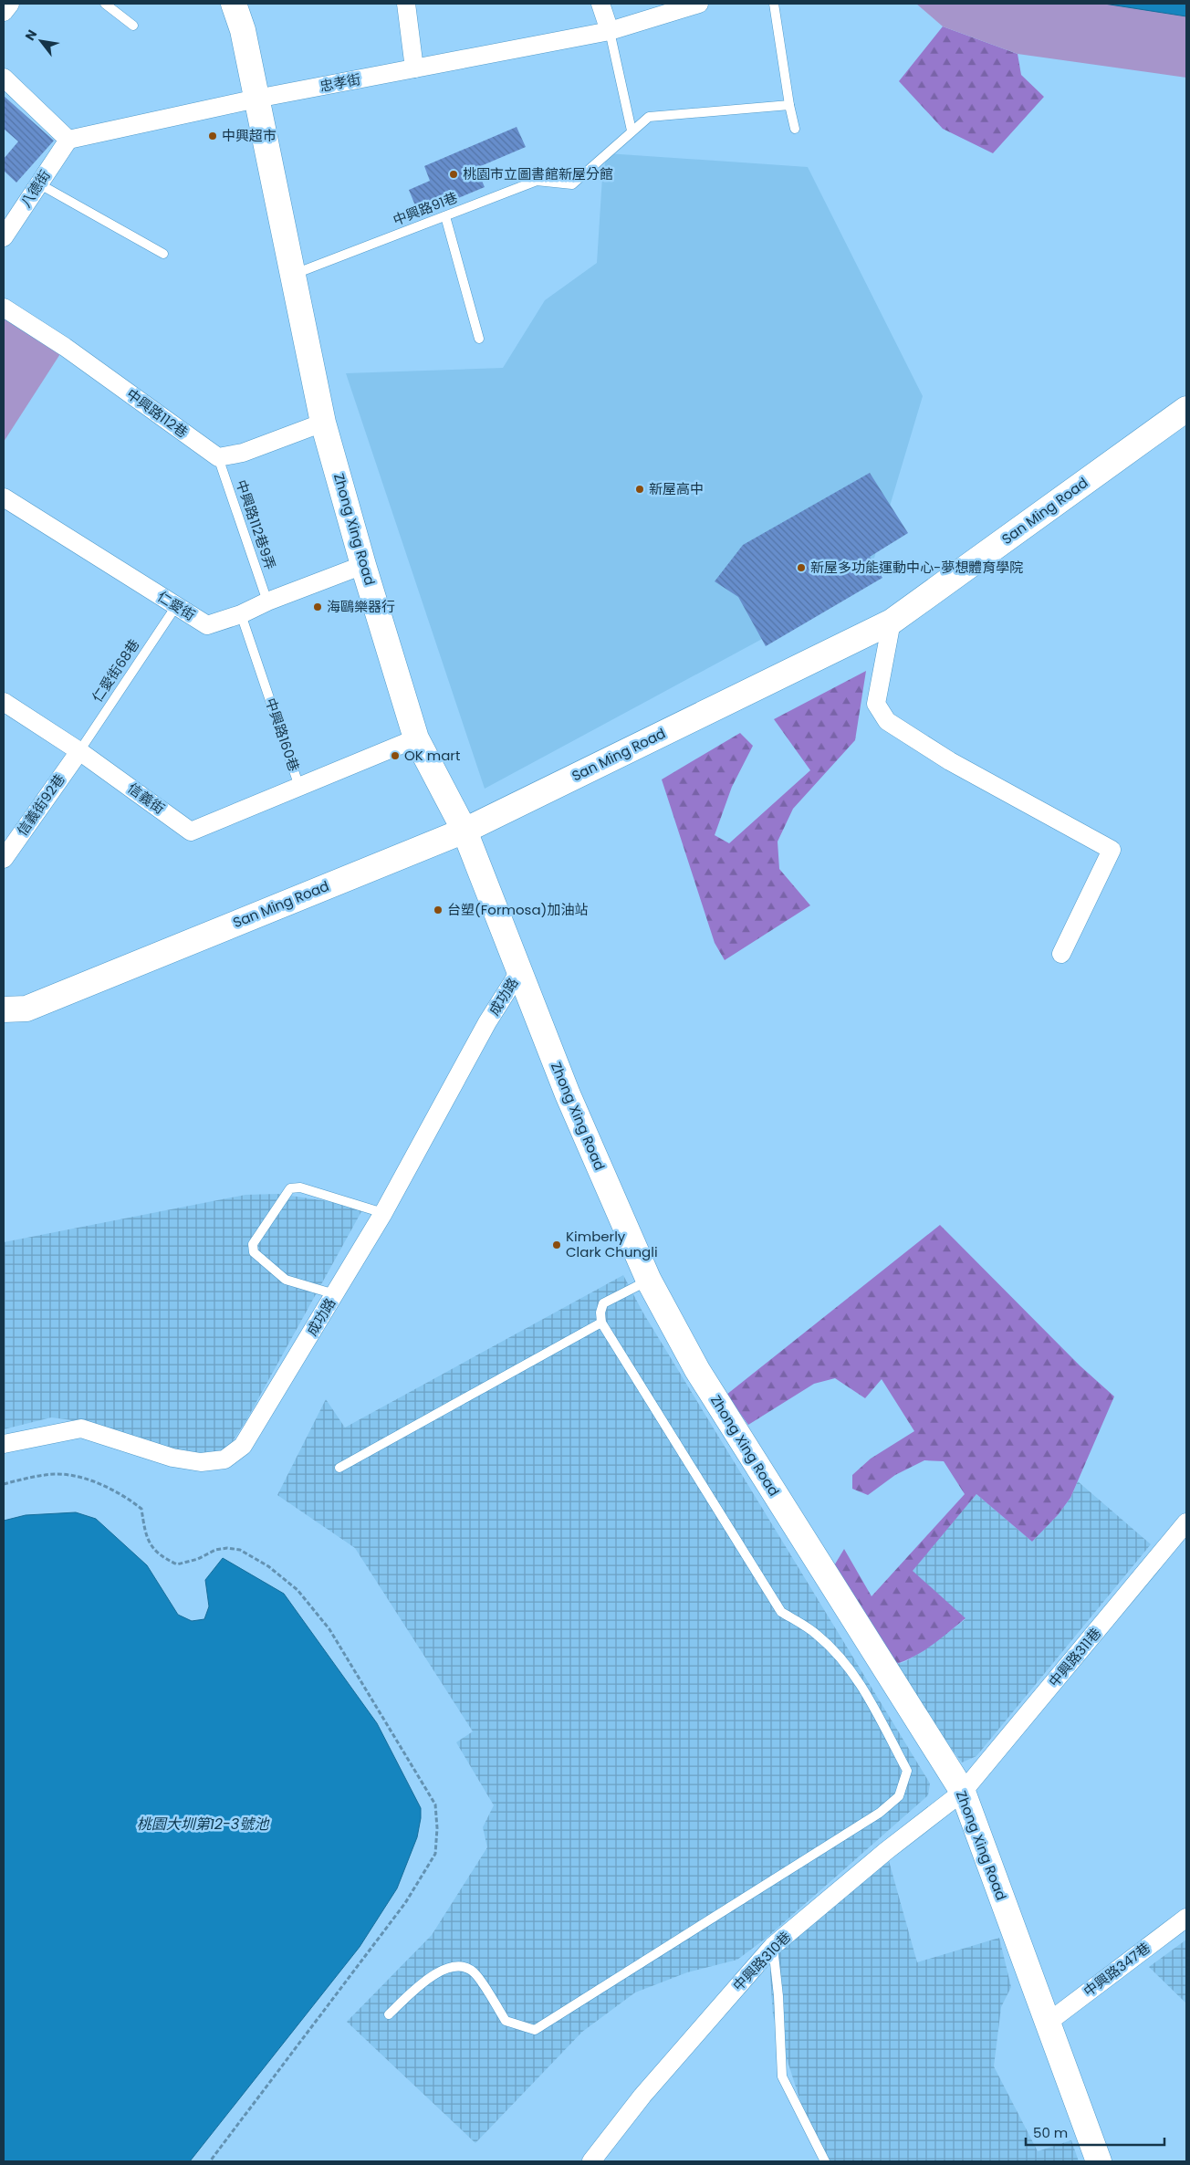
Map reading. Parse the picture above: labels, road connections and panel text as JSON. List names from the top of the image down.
{
  "streets": {
    "street": [
      "忠孝街",
      "八德街",
      "中興路112巷",
      "San Ming Road",
      "Zhong Xing Road",
      "仁愛街",
      "中興路160巷",
      "信義街",
      "信義街92巷",
      "成功路",
      "中興路311巷",
      "中興路310巷",
      "中興路347巷"
    ],
    "lane": ["中興路91巷", "中興路112巷9弄", "仁愛街68巷"]
  },
  "crossings": [
    ["忠孝街", "八德街"],
    ["忠孝街", "Zhong Xing Road"],
    ["中興路91巷", "Zhong Xing Road"],
    ["中興路112巷", "中興路112巷9弄"],
    ["San Ming Road", "Zhong Xing Road"],
    ["中興路112巷9弄", "仁愛街"],
    ["Zhong Xing Road", "仁愛街"],
    ["Zhong Xing Road", "中興路160巷"],
    ["Zhong Xing Road", "成功路"],
    ["Zhong Xing Road", "中興路311巷"],
    ["Zhong Xing Road", "中興路310巷"],
    ["Zhong Xing Road", "中興路347巷"],
    ["仁愛街", "仁愛街68巷"],
    ["仁愛街", "中興路160巷"],
    ["仁愛街68巷", "信義街"],
    ["仁愛街68巷", "信義街92巷"],
    ["中興路160巷", "信義街"],
    ["信義街", "信義街92巷"],
    ["中興路311巷", "中興路310巷"]
  ],
  "water": ["桃園大圳第12-3號池"],
  "places": [
    "中興超市",
    "桃園市立圖書館新屋分館",
    "新屋高中",
    "新屋多功能運動中心-夢想體育學院",
    "海鷗樂器行",
    "OK mart",
    "台塑(Formosa)加油站",
    "Kimberly Clark Chungli"
  ],
  "scale_bar": "50 m",
  "north": "top left"
}
